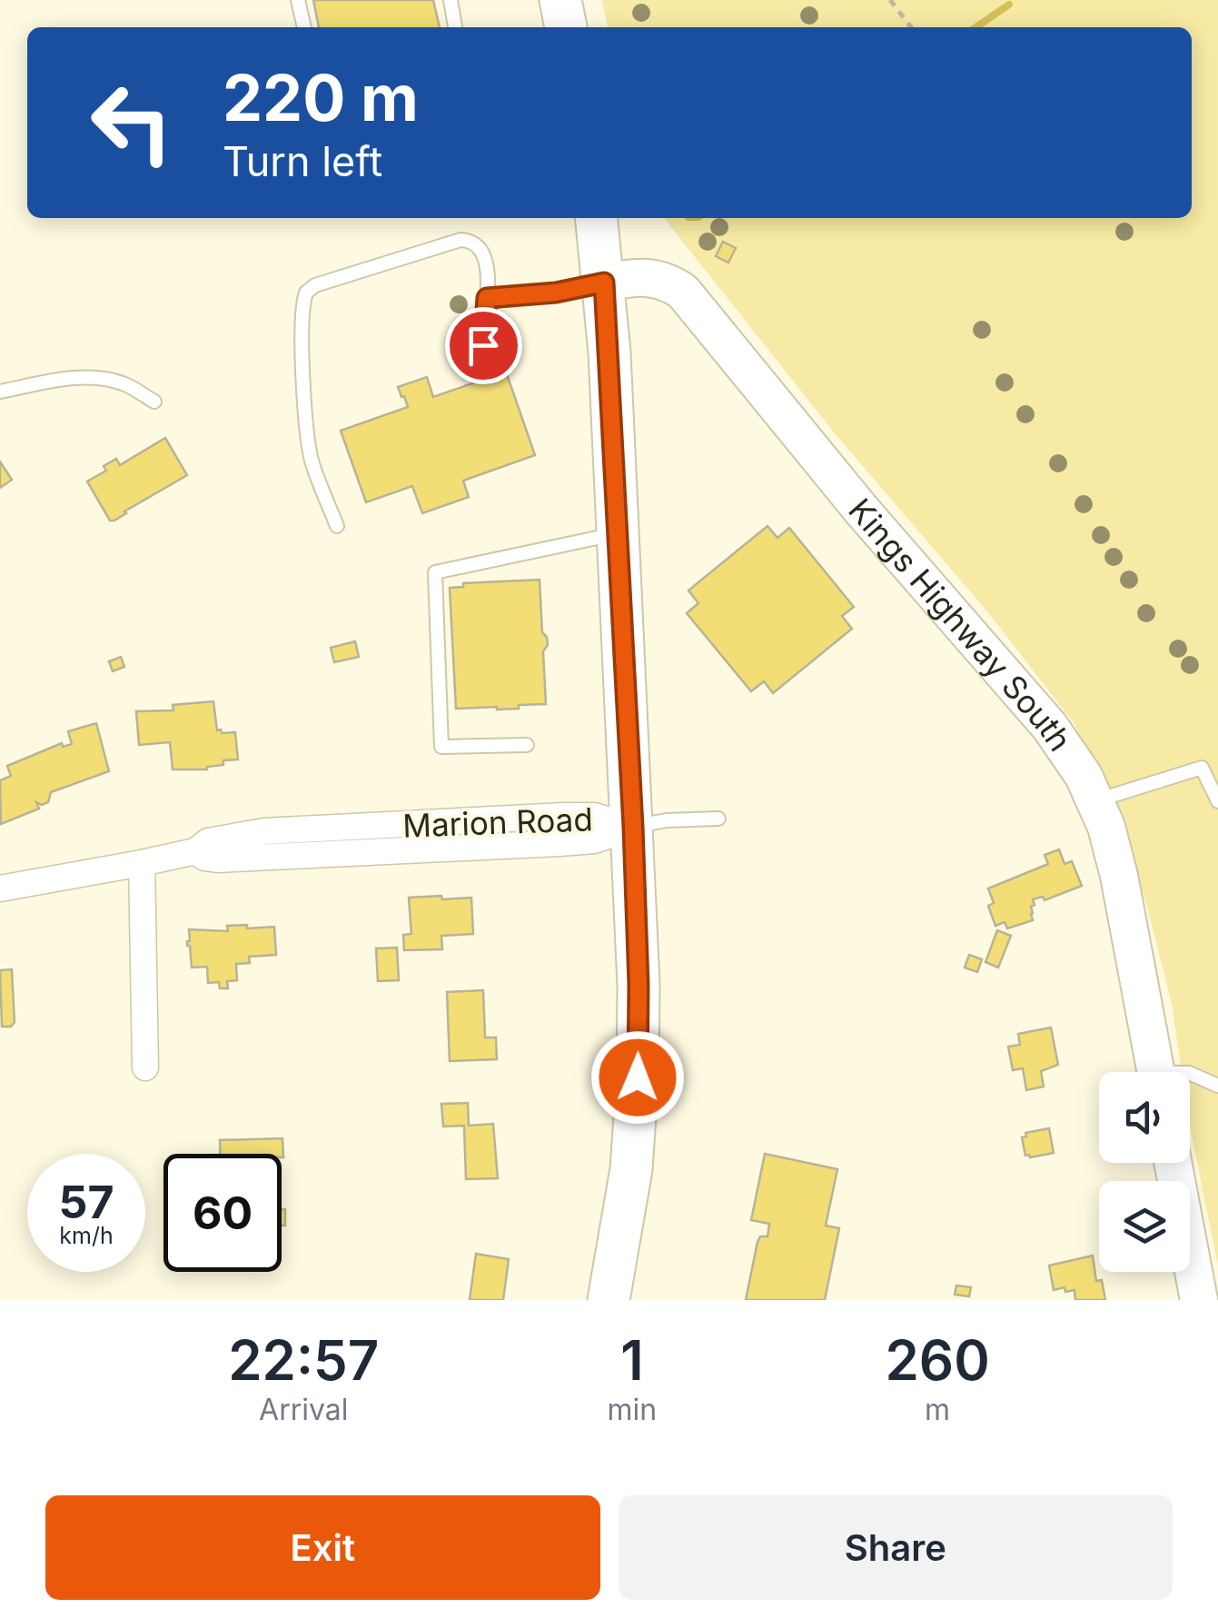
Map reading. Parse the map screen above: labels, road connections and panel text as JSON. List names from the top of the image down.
{
  "streets": {
    "street": ["Kings Highway South", "Marion Road"]
  },
  "page": {
    "turn": ["220 m", "Turn left"],
    "speed": "57 km/h",
    "limit": "60",
    "eta": [
      "22:57",
      "Arrival",
      "1",
      "min",
      "260",
      "m"
    ],
    "buttons": ["Exit", "Share"]
  }
}
